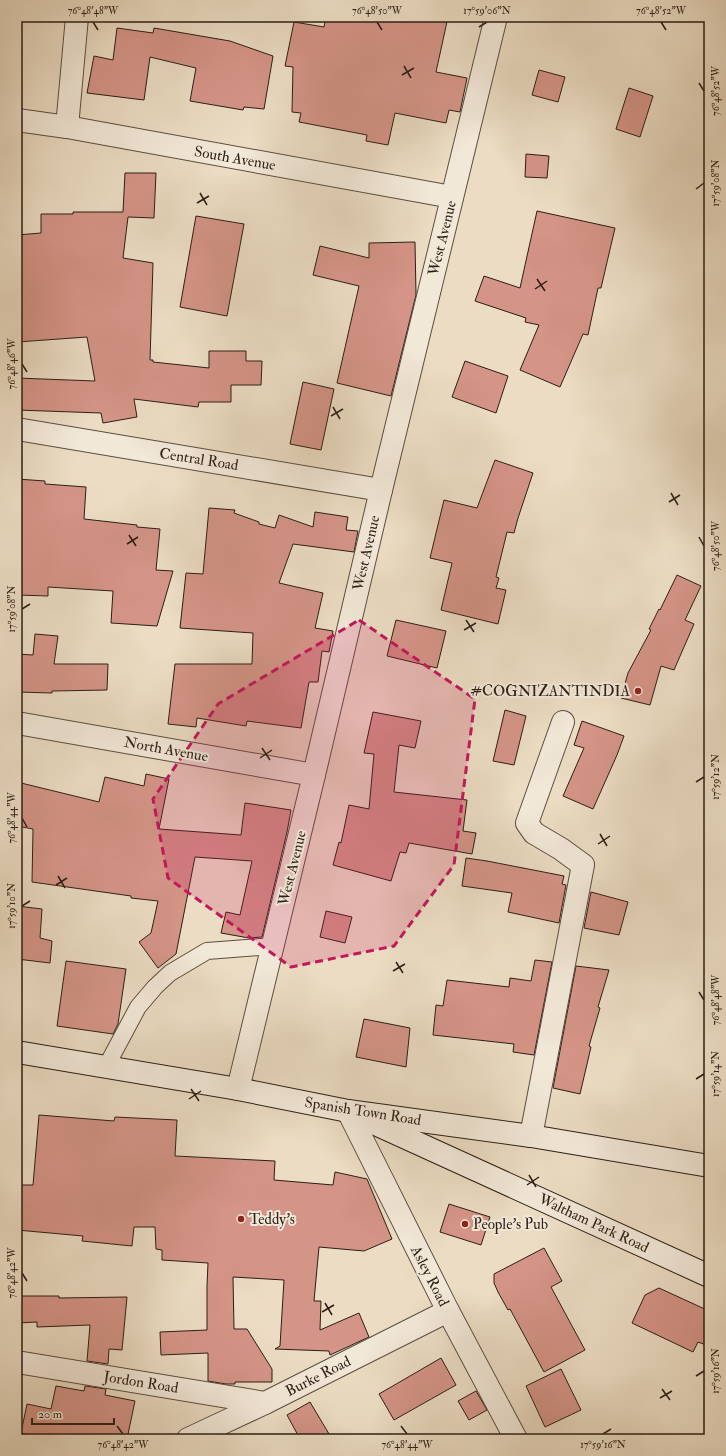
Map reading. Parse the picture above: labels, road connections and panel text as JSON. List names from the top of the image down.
{
  "streets": {
    "street": [
      "South Avenue",
      "West Avenue",
      "Central Road",
      "North Avenue",
      "Spanish Town Road",
      "Waltham Park Road",
      "Asley Road",
      "Burke Road",
      "Jordon Road"
    ]
  },
  "crossings": [
    ["South Avenue", "West Avenue"],
    ["West Avenue", "Central Road"],
    ["West Avenue", "North Avenue"],
    ["West Avenue", "Spanish Town Road"],
    ["Spanish Town Road", "Waltham Park Road"],
    ["Spanish Town Road", "Asley Road"],
    ["Waltham Park Road", "Asley Road"],
    ["Asley Road", "Burke Road"],
    ["Burke Road", "Jordon Road"]
  ],
  "places": ["#COGNIZANTINDIA", "Teddy's", "People's Pub"],
  "scale_bar": "20 m",
  "coordinates": [
    "76°48'48\"W",
    "76°48'50\"W",
    "17°59'06\"N",
    "76°48'52\"W",
    "17°59'08\"N",
    "76°48'46\"W",
    "17°59'12\"N",
    "76°48'44\"W",
    "17°59'10\"N",
    "17°59'14\"N",
    "76°48'42\"W",
    "17°59'16\"N"
  ]
}
